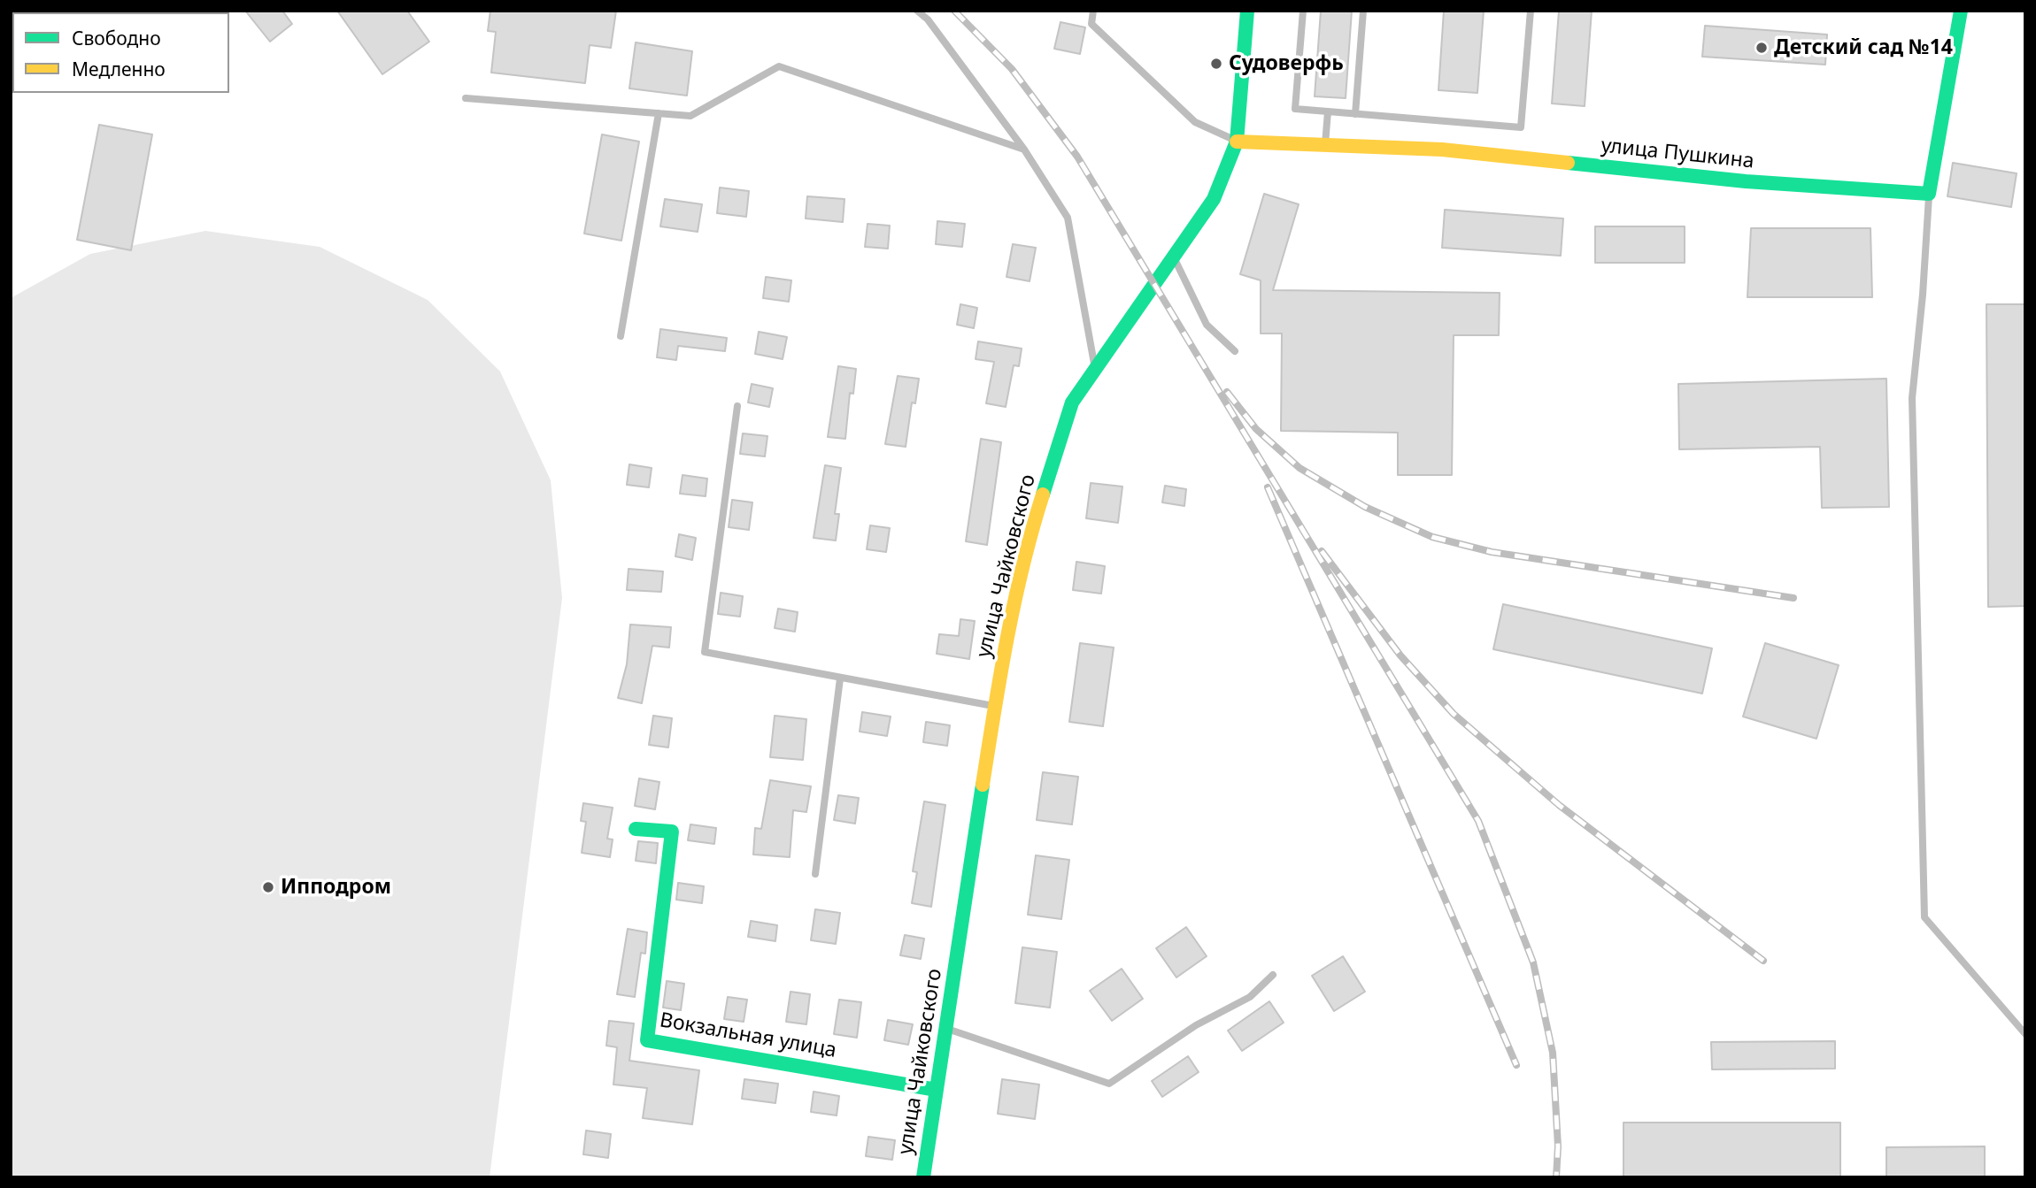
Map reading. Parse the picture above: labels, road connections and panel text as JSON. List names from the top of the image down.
{
  "streets": {
    "street": ["улица Пушкина", "улица Чайковского", "Вокзальная улица"]
  },
  "crossings": [
    ["улица Пушкина", "улица Чайковского"],
    ["улица Чайковского", "Вокзальная улица"]
  ],
  "places": ["Детский сад №14", "Судоверфь", "Ипподром"],
  "legend": ["Свободно", "Медленно"]
}
